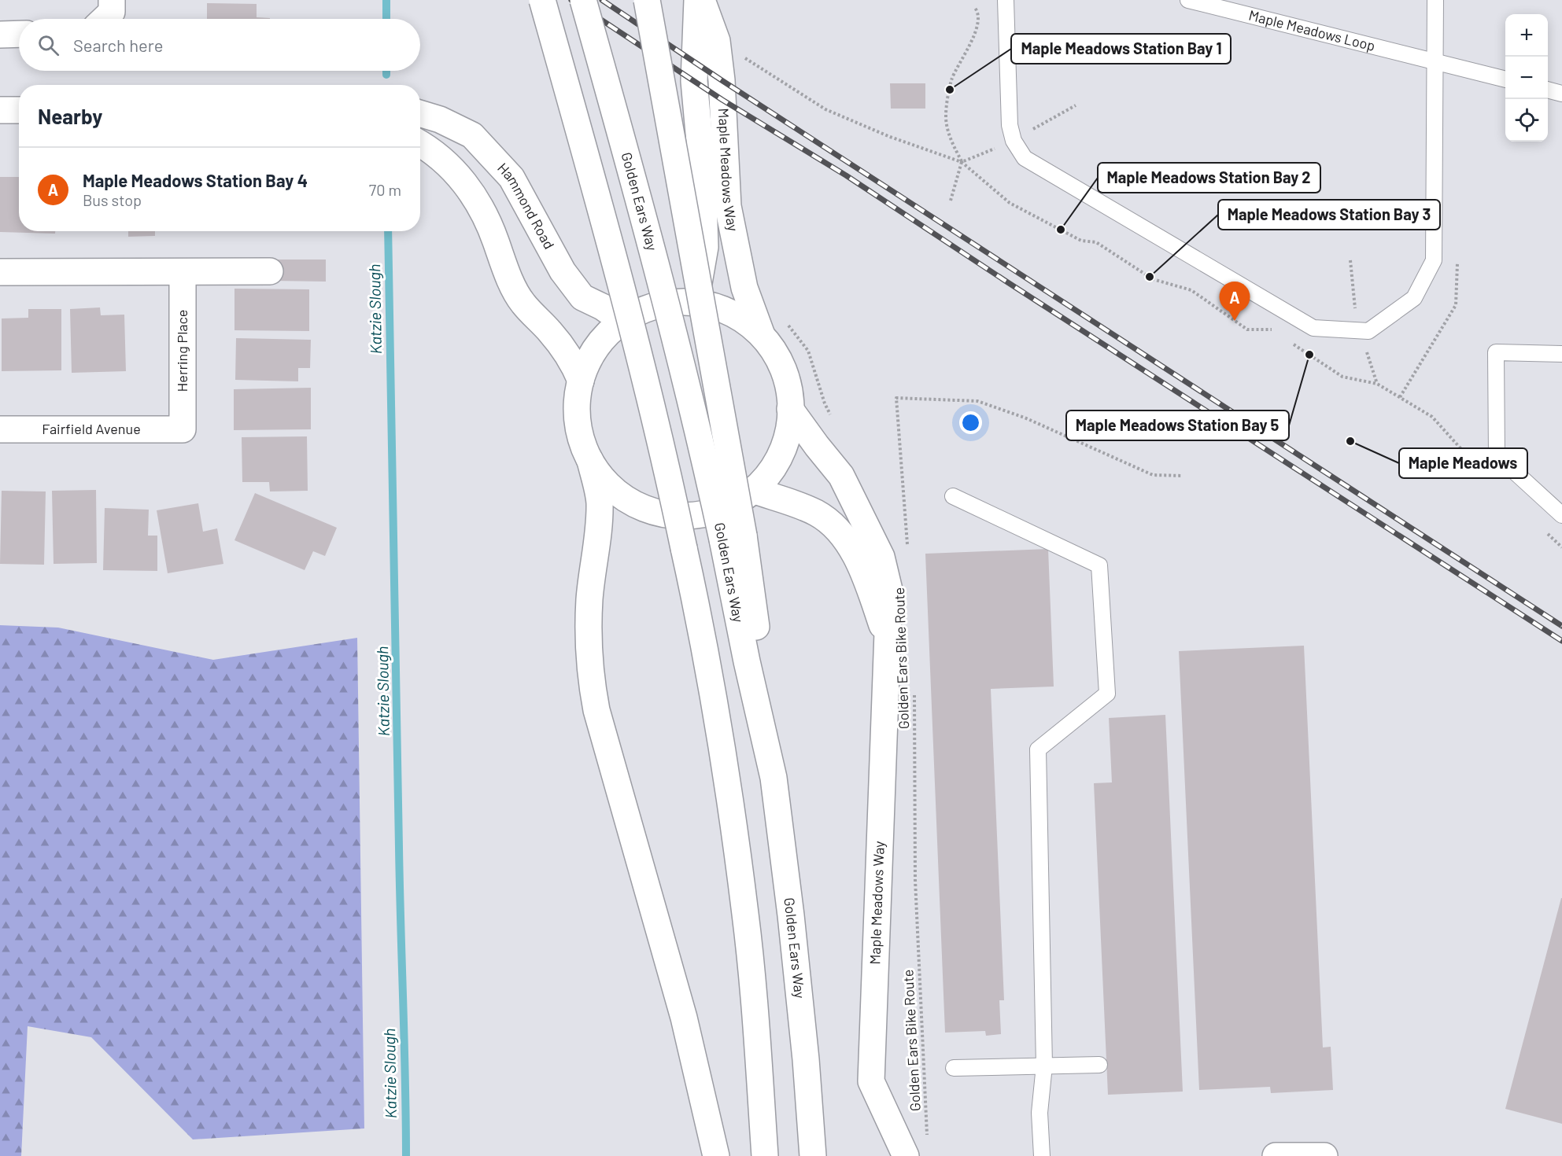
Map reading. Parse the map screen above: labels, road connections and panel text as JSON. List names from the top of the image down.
{
  "streets": {
    "main road": [
      "Maple Meadows Way",
      "Golden Ears Way",
      "Hammond Road",
      "Herring Place",
      "Fairfield Avenue"
    ],
    "lane": ["Maple Meadows Loop"],
    "path": ["Golden Ears Bike Route"]
  },
  "crossings": [
    ["Herring Place", "Fairfield Avenue"]
  ],
  "water": ["Katzie Slough"],
  "places": [
    "Maple Meadows Station Bay 1",
    "Maple Meadows Station Bay 2",
    "Maple Meadows Station Bay 3",
    "Maple Meadows Station Bay 5",
    "Maple Meadows"
  ],
  "page": {
    "map_buttons": ["+", "−"],
    "search": "Search here",
    "heading": "Nearby",
    "list": [
      {
        "mark": "A",
        "name": "Maple Meadows Station Bay 4",
        "note": "Bus stop",
        "value": "70 m"
      }
    ],
    "pins": "A"
  }
}
